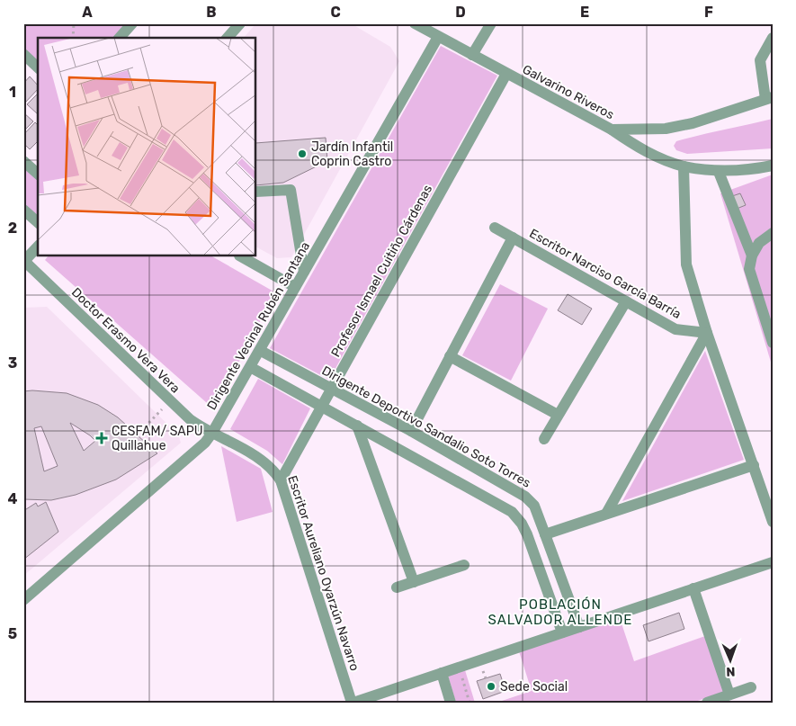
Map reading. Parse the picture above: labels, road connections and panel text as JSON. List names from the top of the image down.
{
  "streets": {
    "street": [
      "Galvarino Riveros",
      "Profesor Ismael Cuitiño Cárdenas",
      "Escritor Narciso García Barría",
      "Dirigente Vecinal Rubén Santana",
      "Doctor Erasmo Vera Vera",
      "Dirigente Deportivo Sandalio Soto Torres",
      "Escritor Aureliano Oyarzún Navarro"
    ]
  },
  "crossings": [
    ["Galvarino Riveros", "Profesor Ismael Cuitiño Cárdenas"],
    ["Galvarino Riveros", "Dirigente Vecinal Rubén Santana"],
    ["Profesor Ismael Cuitiño Cárdenas", "Dirigente Deportivo Sandalio Soto Torres"],
    ["Profesor Ismael Cuitiño Cárdenas", "Escritor Aureliano Oyarzún Navarro"],
    ["Dirigente Vecinal Rubén Santana", "Doctor Erasmo Vera Vera"],
    ["Dirigente Vecinal Rubén Santana", "Dirigente Deportivo Sandalio Soto Torres"],
    ["Dirigente Vecinal Rubén Santana", "Escritor Aureliano Oyarzún Navarro"],
    ["Doctor Erasmo Vera Vera", "Escritor Aureliano Oyarzún Navarro"]
  ],
  "districts": ["POBLACIÓN SALVADOR ALLENDE"],
  "places": {
    "other": ["Jardín Infantil Coprin Castro", "Sede Social"],
    "health": ["CESFAM/ SAPU Quillahue"]
  },
  "north": "bottom",
  "grid": {
    "columns": [
      "A",
      "B",
      "C",
      "D",
      "E",
      "F"
    ],
    "rows": [
      "1",
      "2",
      "3",
      "4",
      "5"
    ]
  }
}
